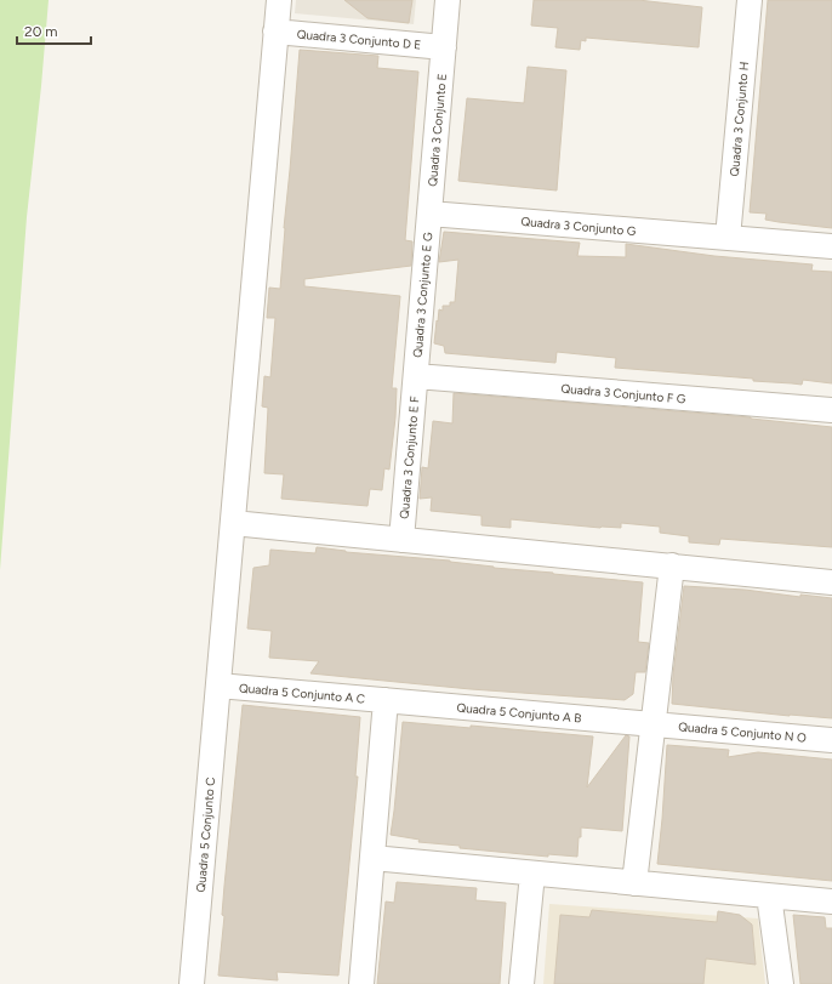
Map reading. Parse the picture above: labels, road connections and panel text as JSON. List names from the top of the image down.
{
  "streets": {
    "street": [
      "Quadra 3 Conjunto D E",
      "Quadra 3 Conjunto H",
      "Quadra 3 Conjunto E",
      "Quadra 3 Conjunto G",
      "Quadra 3 Conjunto E G",
      "Quadra 3 Conjunto F G",
      "Quadra 3 Conjunto E F",
      "Quadra 5 Conjunto A C",
      "Quadra 5 Conjunto A B",
      "Quadra 5 Conjunto N O",
      "Quadra 5 Conjunto C"
    ]
  },
  "crossings": [
    ["Quadra 3 Conjunto D E", "Quadra 3 Conjunto E"],
    ["Quadra 3 Conjunto D E", "Quadra 5 Conjunto C"],
    ["Quadra 3 Conjunto H", "Quadra 3 Conjunto G"],
    ["Quadra 3 Conjunto E", "Quadra 3 Conjunto G"],
    ["Quadra 3 Conjunto E", "Quadra 3 Conjunto E G"],
    ["Quadra 3 Conjunto G", "Quadra 3 Conjunto E G"],
    ["Quadra 3 Conjunto E G", "Quadra 3 Conjunto F G"],
    ["Quadra 3 Conjunto E G", "Quadra 3 Conjunto E F"],
    ["Quadra 3 Conjunto F G", "Quadra 3 Conjunto E F"],
    ["Quadra 5 Conjunto A C", "Quadra 5 Conjunto A B"],
    ["Quadra 5 Conjunto A C", "Quadra 5 Conjunto C"],
    ["Quadra 5 Conjunto A B", "Quadra 5 Conjunto N O"]
  ],
  "scale_bar": "20 m"
}
